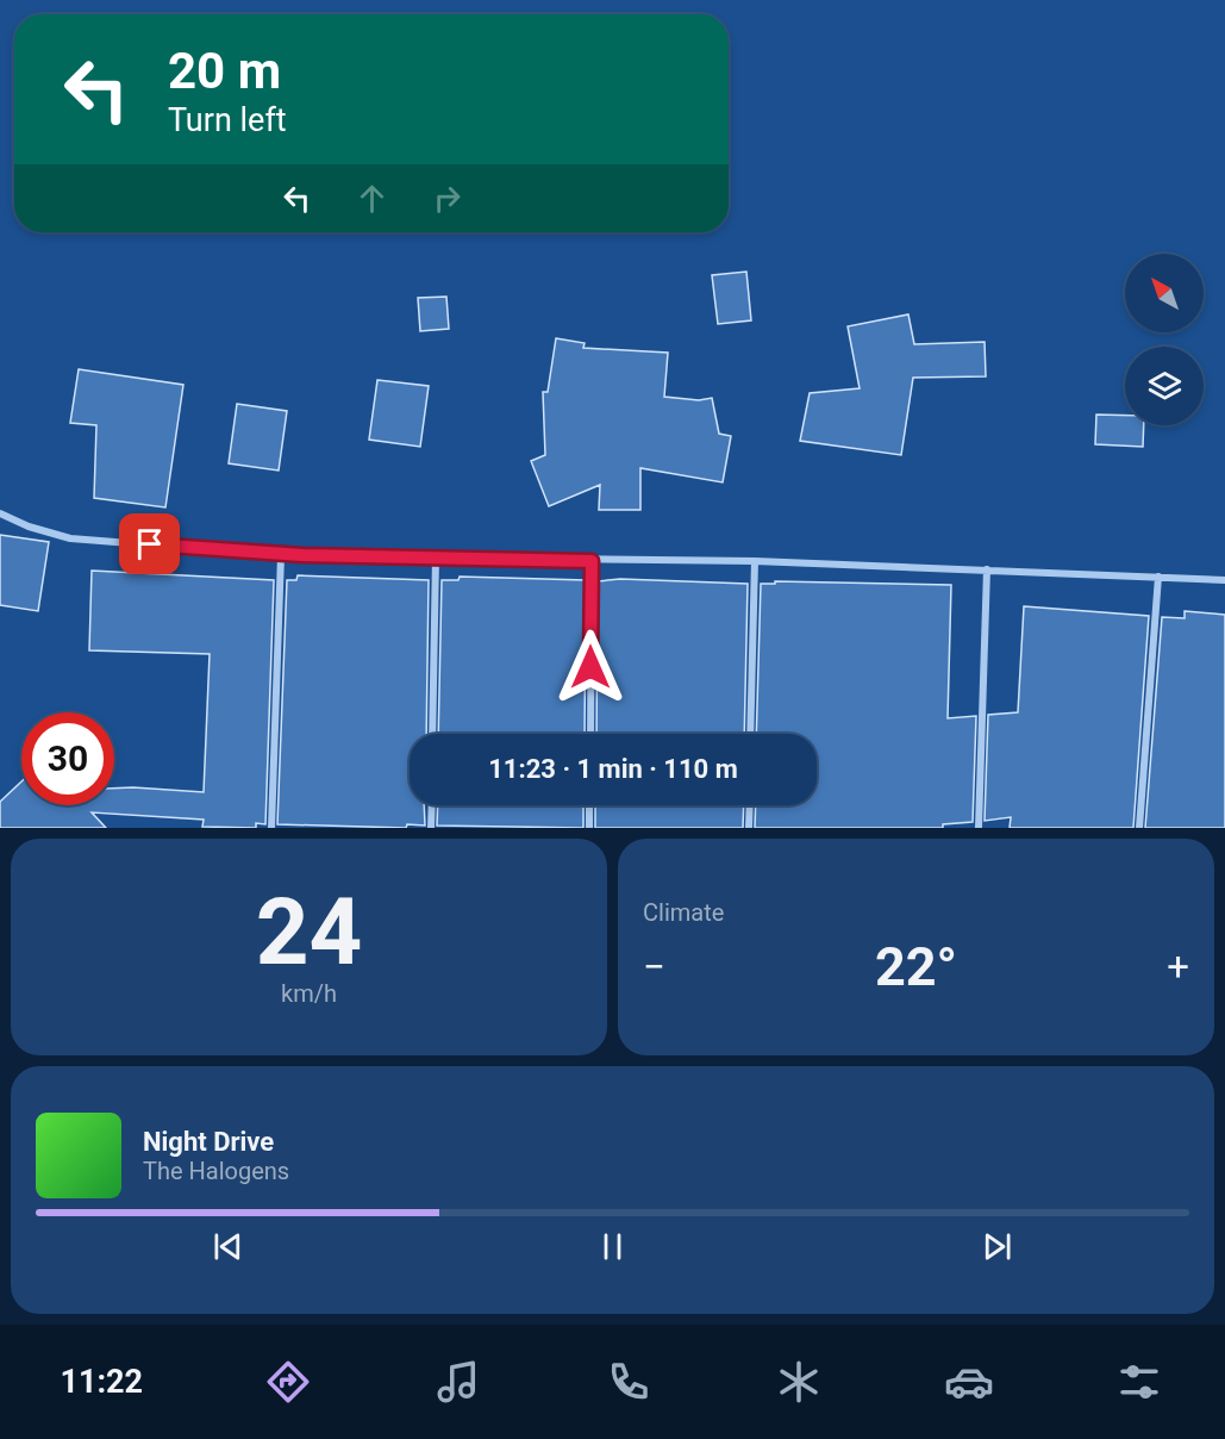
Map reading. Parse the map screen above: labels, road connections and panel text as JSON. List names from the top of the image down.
{
  "north": "top left",
  "page": {
    "turn": ["20 m", "Turn left"],
    "limit": "30",
    "trip": "11:23 · 1 min · 110 m",
    "tile": [
      ["24", "km/h"],
      "Climate"
    ],
    "heat": ["−", "22°", "+"],
    "song": ["Night Drive", "The Halogens"],
    "tabs": "11:22"
  }
}
